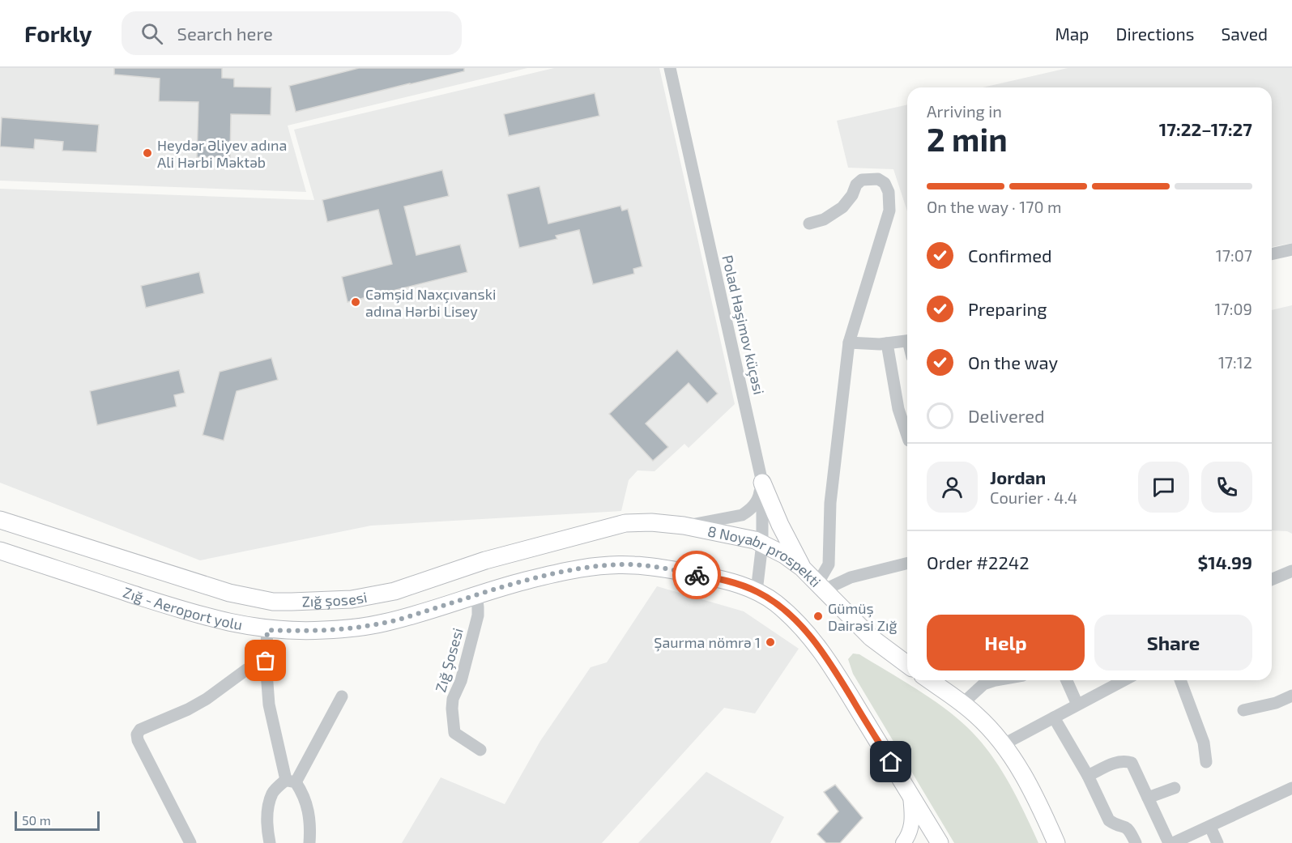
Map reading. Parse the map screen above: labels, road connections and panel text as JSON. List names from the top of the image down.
{
  "streets": {
    "highway": ["8 Noyabr prospekti", "Zığ şosesi", "Zığ - Aeroport yolu"],
    "street": ["Polad Həşimov küçəsi", "Zığ Şosesi"]
  },
  "crossings": [
    ["Polad Həşimov küçəsi", "8 Noyabr prospekti"],
    ["8 Noyabr prospekti", "Zığ şosesi"],
    ["8 Noyabr prospekti", "Zığ - Aeroport yolu"],
    ["Zığ - Aeroport yolu", "Zığ Şosesi"]
  ],
  "places": [
    "Heydər Əliyev adına Ali Hərbi Məktəb",
    "Cəmşid Naxçıvanski adına Hərbi Lisey",
    "Gümüş Dairəsi Zığ",
    "Şaurma nömrә 1"
  ],
  "scale_bar": "50 m",
  "page": {
    "header": "Forkly",
    "search": "Search here",
    "nav": ["Map", "Directions", "Saved"],
    "heading": ["2 min", "Arriving in", "17:22–17:27"],
    "panel": [
      "Jordan",
      "Courier · 4.4",
      "Order #2242",
      "$14.99"
    ],
    "bar": "On the way · 170 m",
    "list": [
      ["Confirmed", "17:07"],
      ["Preparing", "17:09"],
      ["On the way", "17:12"],
      "Delivered"
    ],
    "buttons": ["Help", "Share"],
    "scale": "50 m"
  }
}
